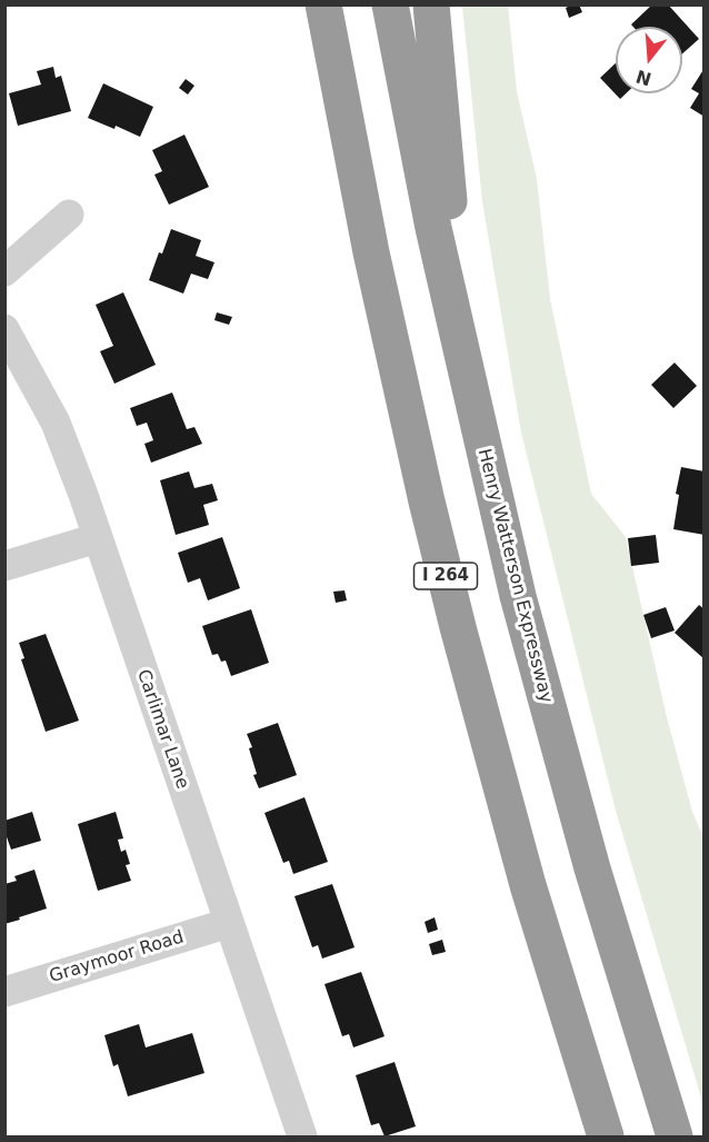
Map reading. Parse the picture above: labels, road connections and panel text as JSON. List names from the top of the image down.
{
  "streets": {
    "highway": ["I 264", "Henry Watterson Expressway"],
    "street": ["Carlimar Lane", "Graymoor Road"]
  },
  "crossings": [
    ["Carlimar Lane", "Graymoor Road"]
  ],
  "north": "bottom"
}
